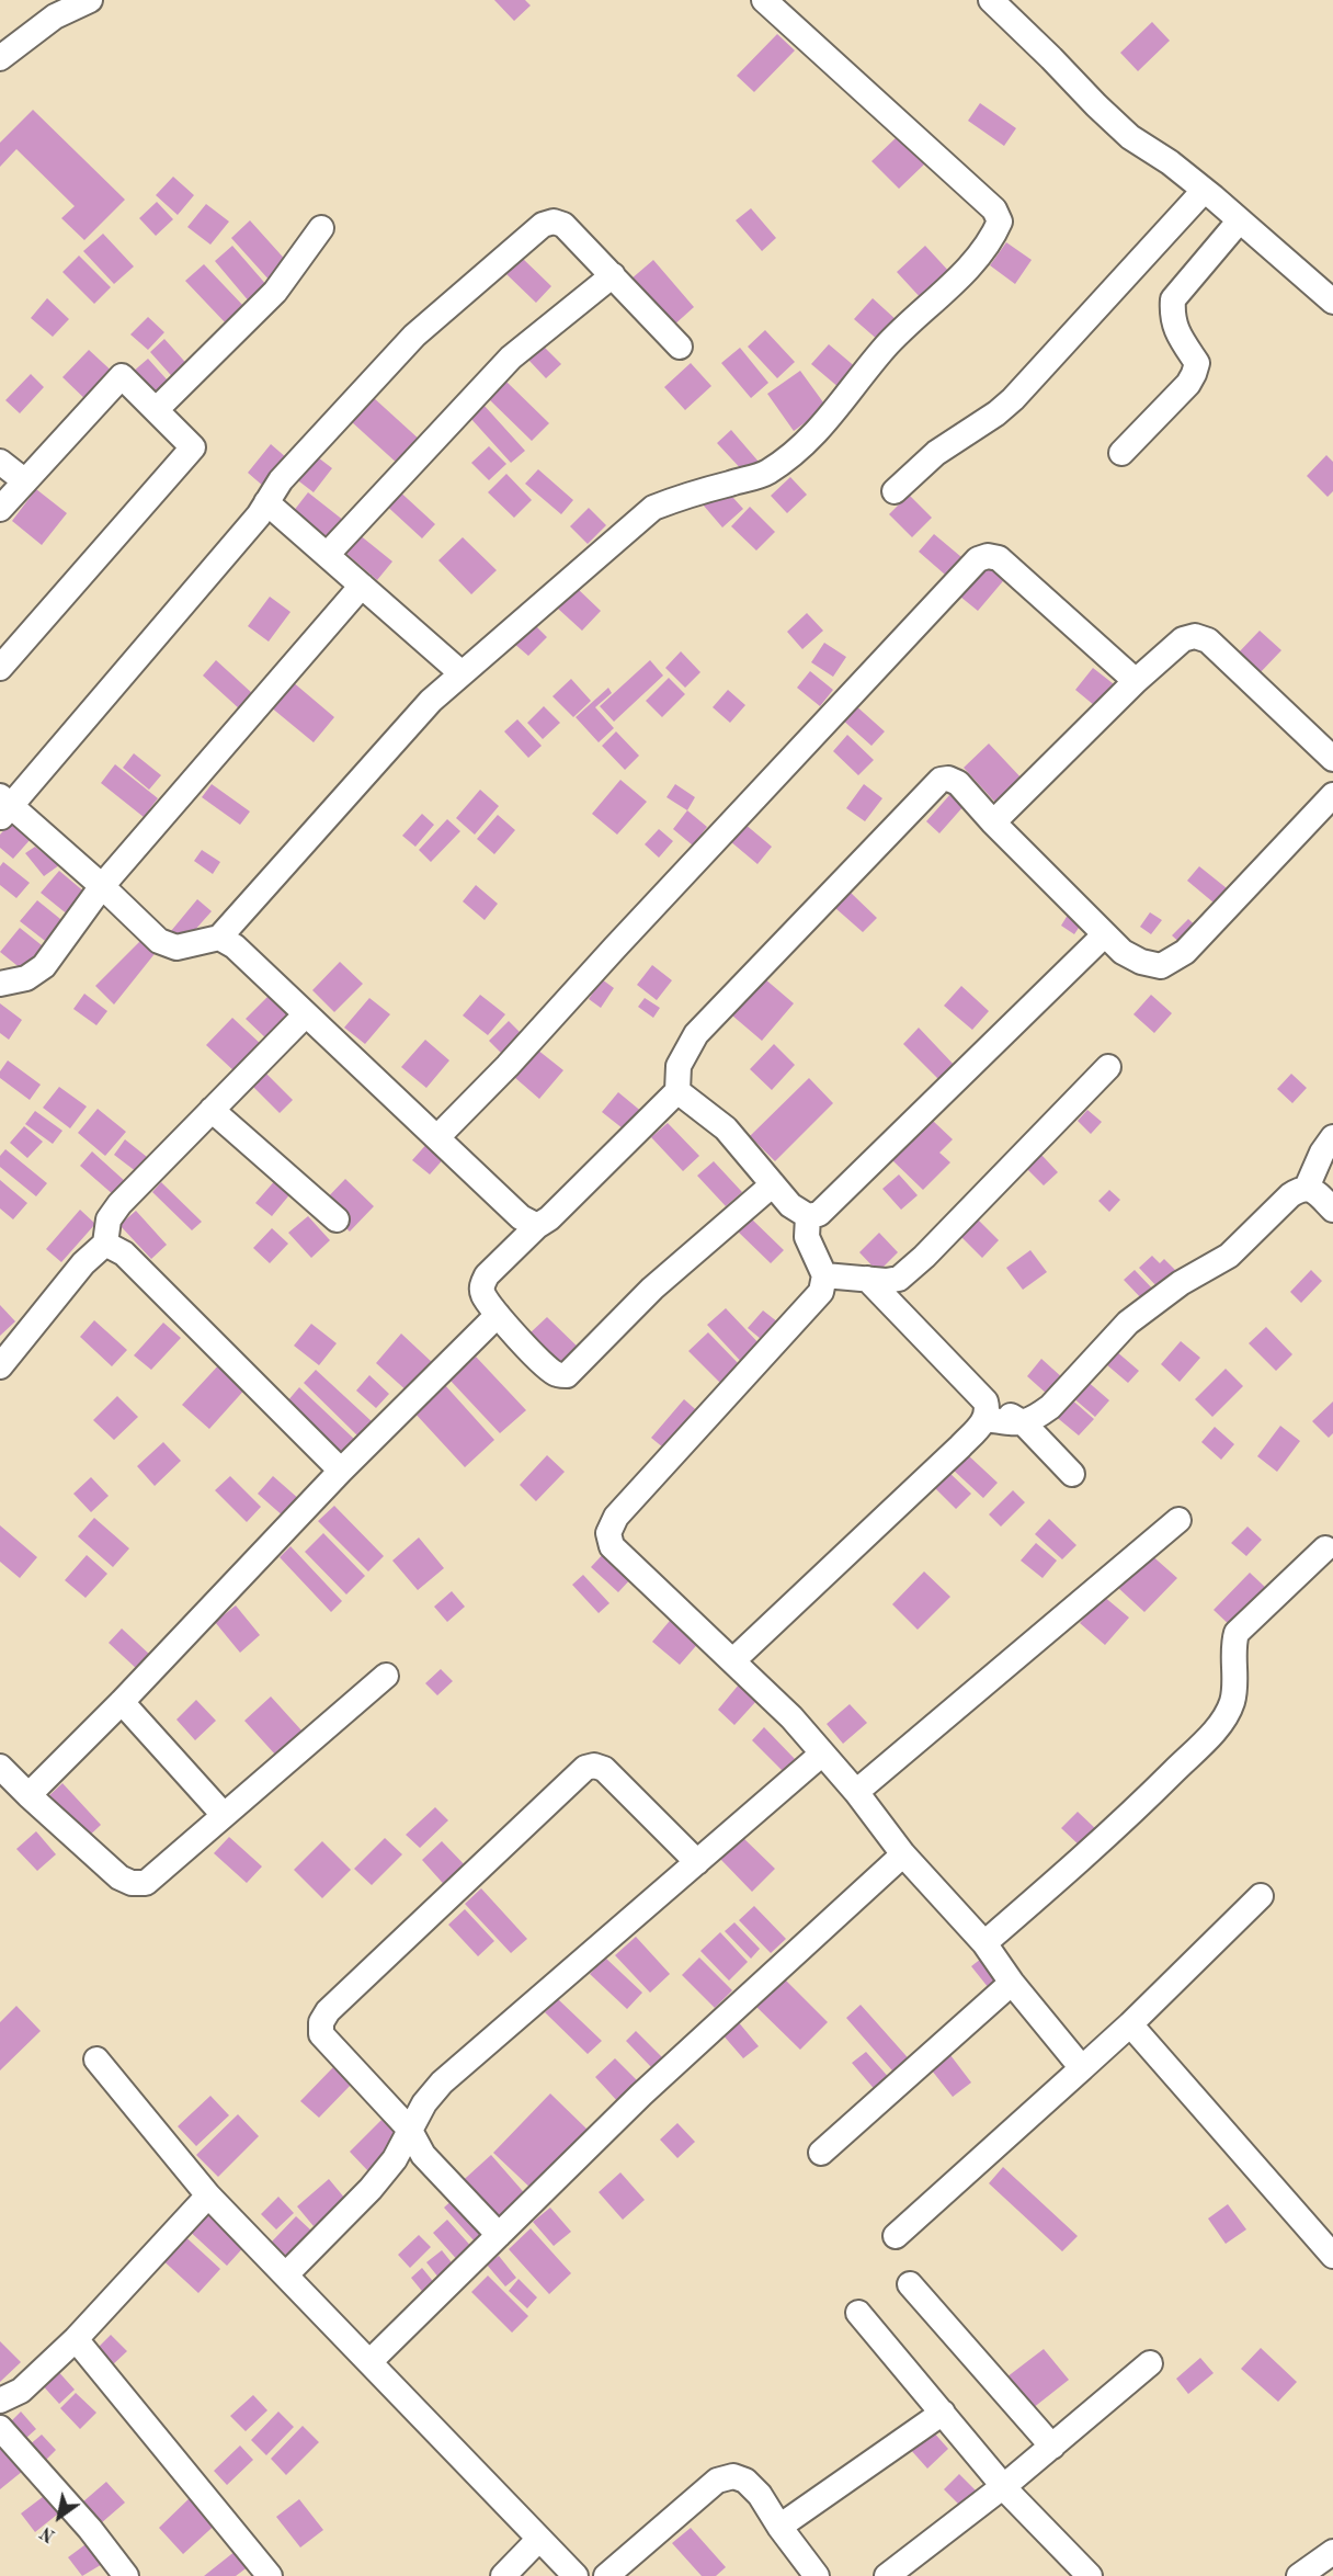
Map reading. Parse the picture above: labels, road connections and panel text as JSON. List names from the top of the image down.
{
  "north": "bottom left"
}
